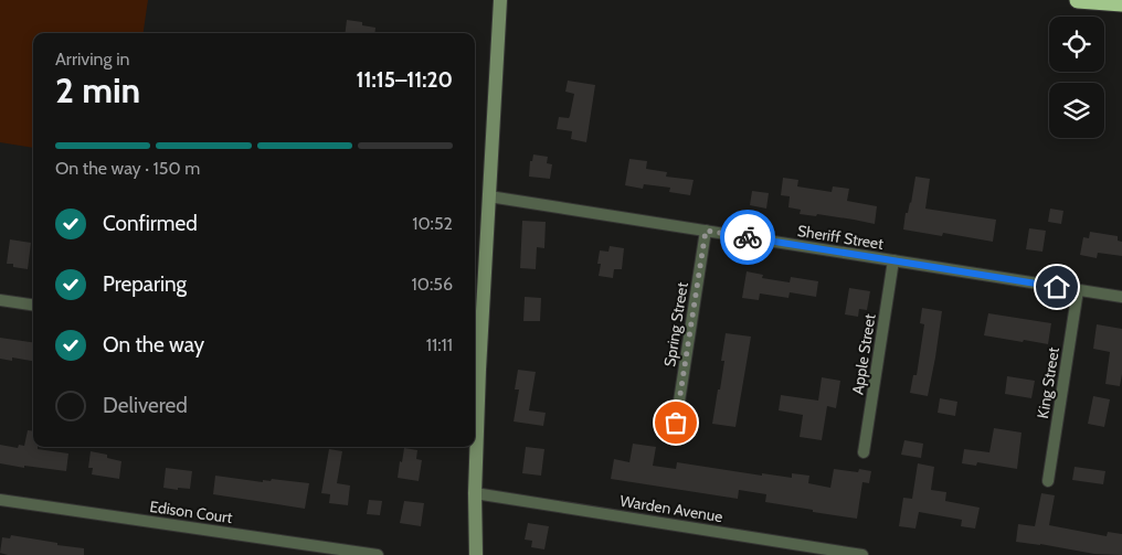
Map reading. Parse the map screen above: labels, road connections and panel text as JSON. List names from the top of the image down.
{
  "streets": {
    "street": [
      "Sheriff Street",
      "Spring Street",
      "Apple Street",
      "King Street",
      "Warden Avenue",
      "Edison Court"
    ]
  },
  "crossings": [
    ["Sheriff Street", "Spring Street"],
    ["Sheriff Street", "Apple Street"],
    ["Sheriff Street", "King Street"]
  ],
  "page": {
    "heading": ["2 min", "Arriving in", "11:15–11:20"],
    "bar": "On the way · 150 m",
    "list": [
      ["Confirmed", "10:52"],
      ["Preparing", "10:56"],
      ["On the way", "11:11"],
      "Delivered"
    ]
  }
}
